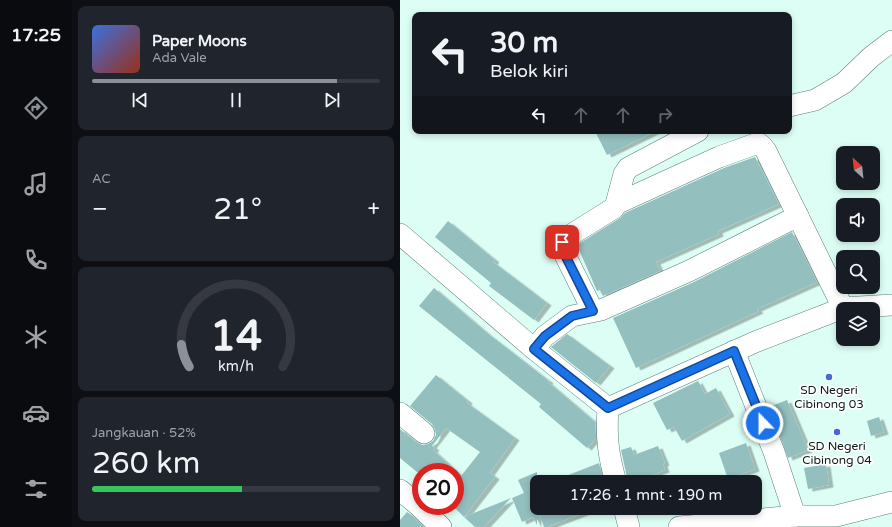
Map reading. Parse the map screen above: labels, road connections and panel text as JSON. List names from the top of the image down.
{
  "places": ["SD Negeri Cibinong 03", "SD Negeri Cibinong 04"],
  "north": "top left",
  "page": {
    "tabs": "17:25",
    "turn": ["30 m", "Belok kiri"],
    "song": ["Paper Moons", "Ada Vale"],
    "tile": [
      "AC",
      ["Jangkauan · 52%", "260 km"]
    ],
    "heat": ["−", "21°", "+"],
    "limit": "20",
    "trip": "17:26 · 1 mnt · 190 m",
    "gauge": ["14", "km/h"]
  }
}
